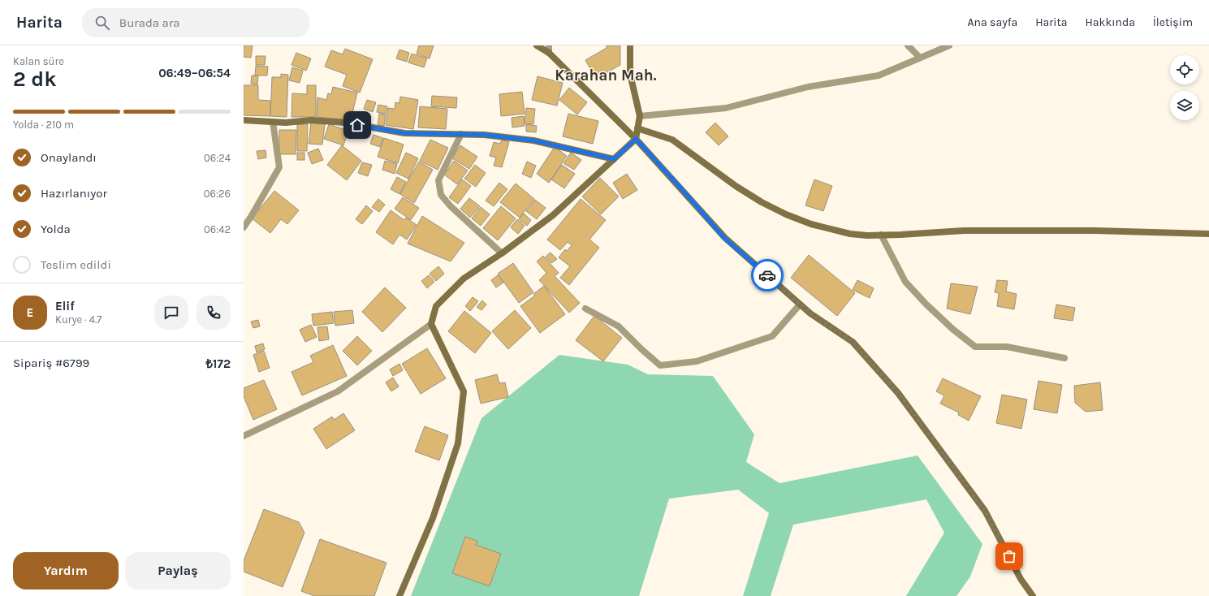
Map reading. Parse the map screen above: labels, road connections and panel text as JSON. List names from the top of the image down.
{
  "districts": ["Karahan Mah."],
  "page": {
    "header": "Harita",
    "search": "Burada ara",
    "nav": [
      "Ana sayfa",
      "Harita",
      "Hakkında",
      "İletişim"
    ],
    "heading": ["2 dk", "Kalan süre", "06:49–06:54"],
    "panel": [
      "Elif",
      "Kurye · 4.7",
      "Sipariş #6799",
      "₺172"
    ],
    "bar": "Yolda · 210 m",
    "list": [
      ["Onaylandı", "06:24"],
      ["Hazırlanıyor", "06:26"],
      ["Yolda", "06:42"],
      "Teslim edildi"
    ],
    "round": "E",
    "buttons": ["Yardım", "Paylaş"]
  }
}
